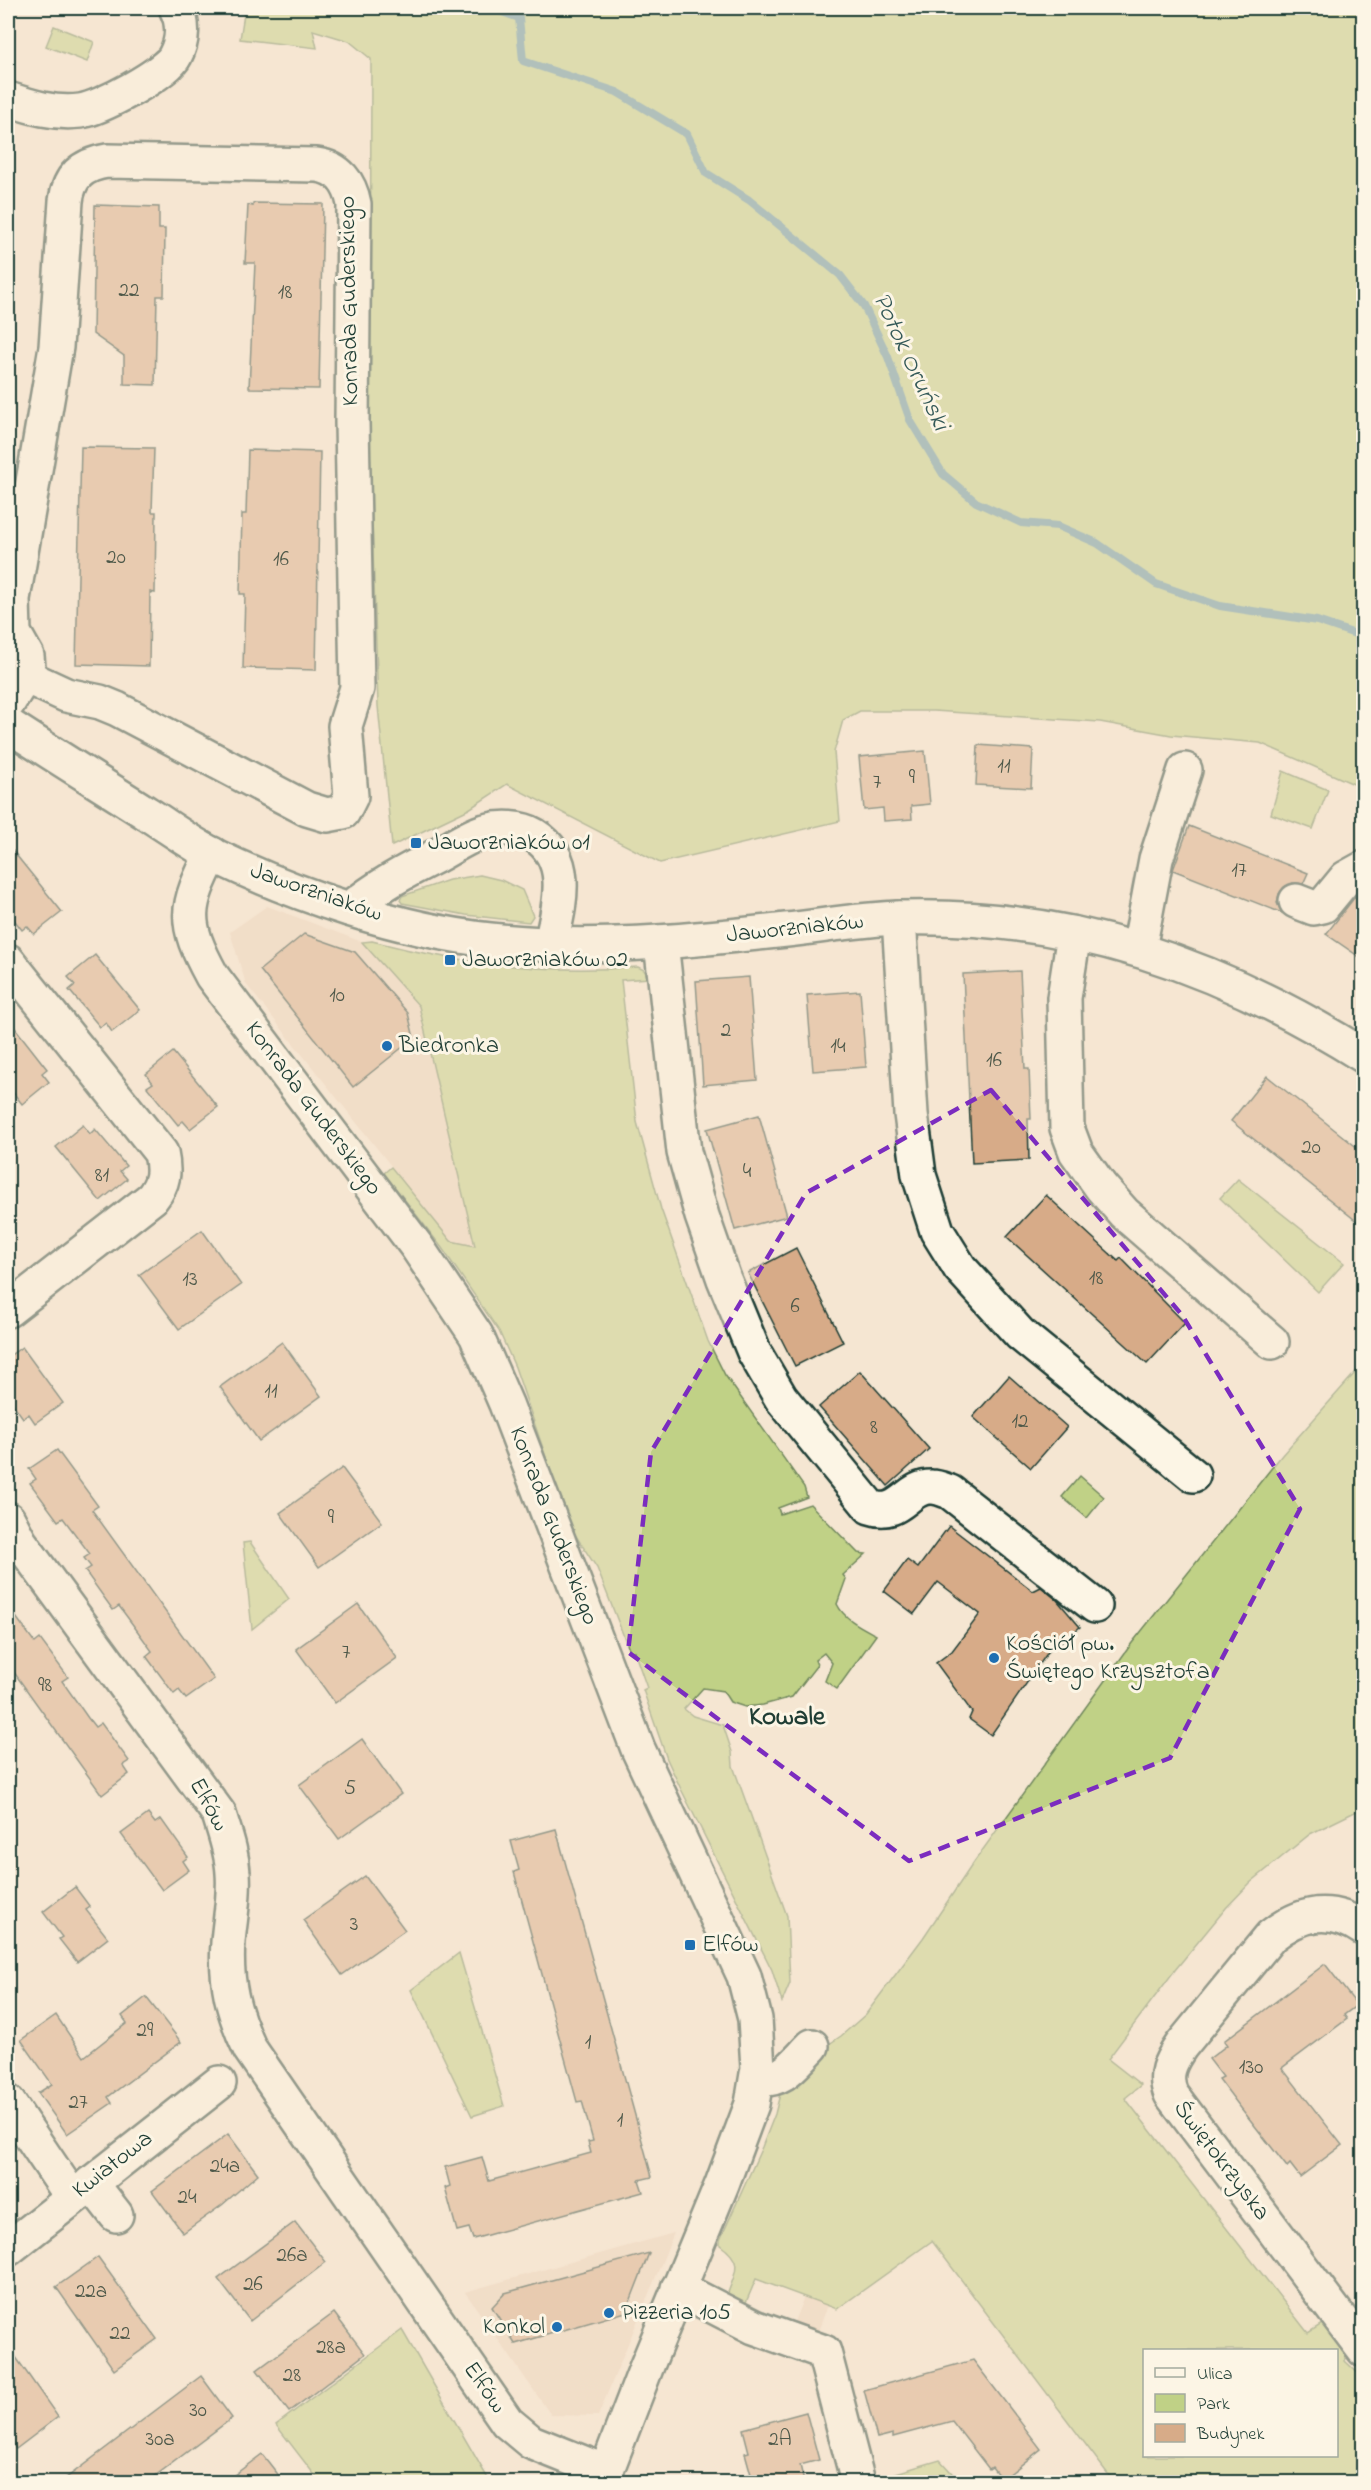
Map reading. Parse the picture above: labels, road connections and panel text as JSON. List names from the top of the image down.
{
  "streets": {
    "street": [
      "Konrada Guderskiego",
      "Jaworzniaków",
      "Elfów",
      "Świętokrzyska",
      "Kwiatowa"
    ]
  },
  "crossings": [
    ["Konrada Guderskiego", "Jaworzniaków"],
    ["Konrada Guderskiego", "Elfów"]
  ],
  "districts": ["Kowale"],
  "water": ["Potok Oruński"],
  "places": {
    "transit": ["Jaworzniaków 01", "Jaworzniaków 02", "Elfów"],
    "other": [
      "Biedronka",
      "Kościół pw. Świętego Krzysztofa",
      "Pizzeria 105",
      "Konkol"
    ]
  },
  "house_numbers": [
    "22",
    "18",
    "20",
    "16",
    "11",
    "9",
    "7",
    "17",
    "10",
    "2",
    "14",
    "16",
    "20",
    "4",
    "81",
    "18",
    "13",
    "6",
    "11",
    "12",
    "8",
    "9",
    "7",
    "98",
    "5",
    "3",
    "29",
    "1",
    "130",
    "27",
    "1",
    "24a",
    "24",
    "26a",
    "26",
    "22a",
    "22",
    "28a",
    "28",
    "30",
    "30a",
    "2A"
  ],
  "legend": ["Ulica", "Park", "Budynek"]
}
